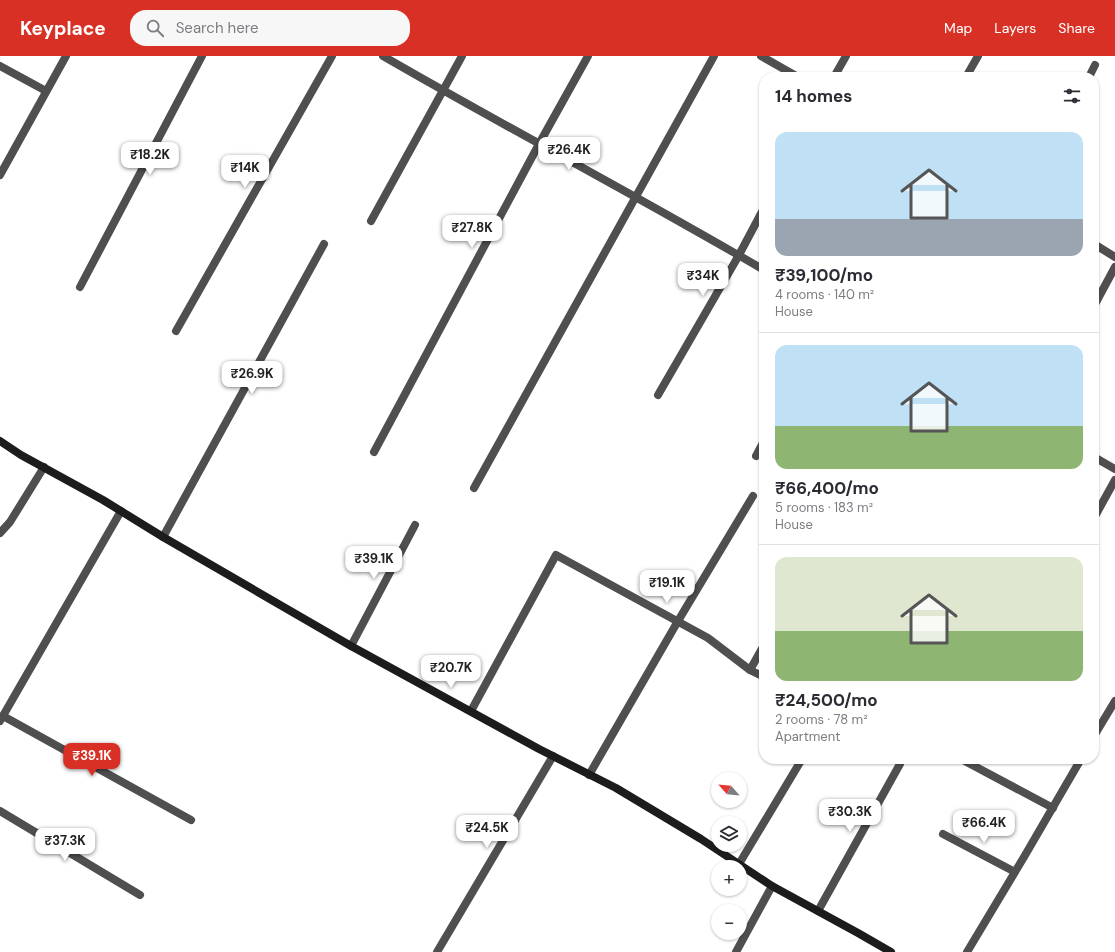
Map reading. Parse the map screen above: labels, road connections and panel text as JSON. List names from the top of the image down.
{
  "north": "top left",
  "page": {
    "header": "Keyplace",
    "search": "Search here",
    "nav": ["Map", "Layers", "Share"],
    "heading": "14 homes",
    "list": [
      {
        "name": "₹39,100/mo",
        "note": "4 rooms · 140 m² · House"
      },
      {
        "name": "₹66,400/mo",
        "note": "5 rooms · 183 m² · House"
      },
      {
        "name": "₹24,500/mo",
        "note": "2 rooms · 78 m² · Apartment"
      }
    ],
    "price": [
      "₹26.4K",
      "₹18.2K",
      "₹14K",
      "₹27.8K",
      "₹34K",
      "₹26.9K",
      "₹39.1K",
      "₹19.1K",
      "₹20.7K",
      "₹39.1K",
      "₹30.3K",
      "₹66.4K",
      "₹24.5K",
      "₹37.3K"
    ],
    "map_buttons": ["+", "−"]
  }
}
